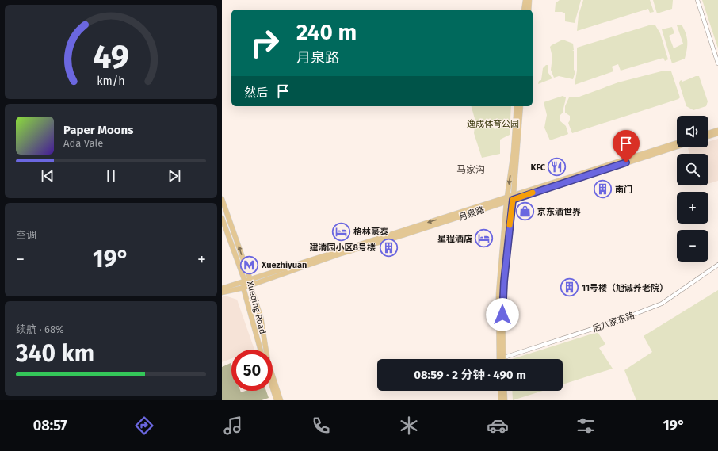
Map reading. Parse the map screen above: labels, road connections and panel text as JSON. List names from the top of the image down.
{
  "streets": {
    "main road": ["月泉路", "Xueqing Road"],
    "street": ["后八家东路"]
  },
  "crossings": [
    ["月泉路", "Xueqing Road"]
  ],
  "districts": ["马家沟"],
  "parks": ["逸成体育公园"],
  "places": {
    "restaurant": ["KFC"],
    "building": ["南门", "建清园小区8号楼", "11号楼（旭诚养老院）"],
    "shop": ["京东酒世界"],
    "hotel": ["格林豪泰", "星程酒店"],
    "metro station": ["Xuezhiyuan"]
  },
  "page": {
    "turn": ["240 m", "月泉路"],
    "then": "然后",
    "map_buttons": ["+", "−"],
    "song": ["Paper Moons", "Ada Vale"],
    "tile": [
      "空调",
      ["续航 · 68%", "340 km"]
    ],
    "heat": ["−", "19°", "+"],
    "limit": "50",
    "trip": "08:59 · 2 分钟 · 490 m",
    "tabs": ["08:57", "19°"],
    "gauge": ["49", "km/h"]
  }
}
